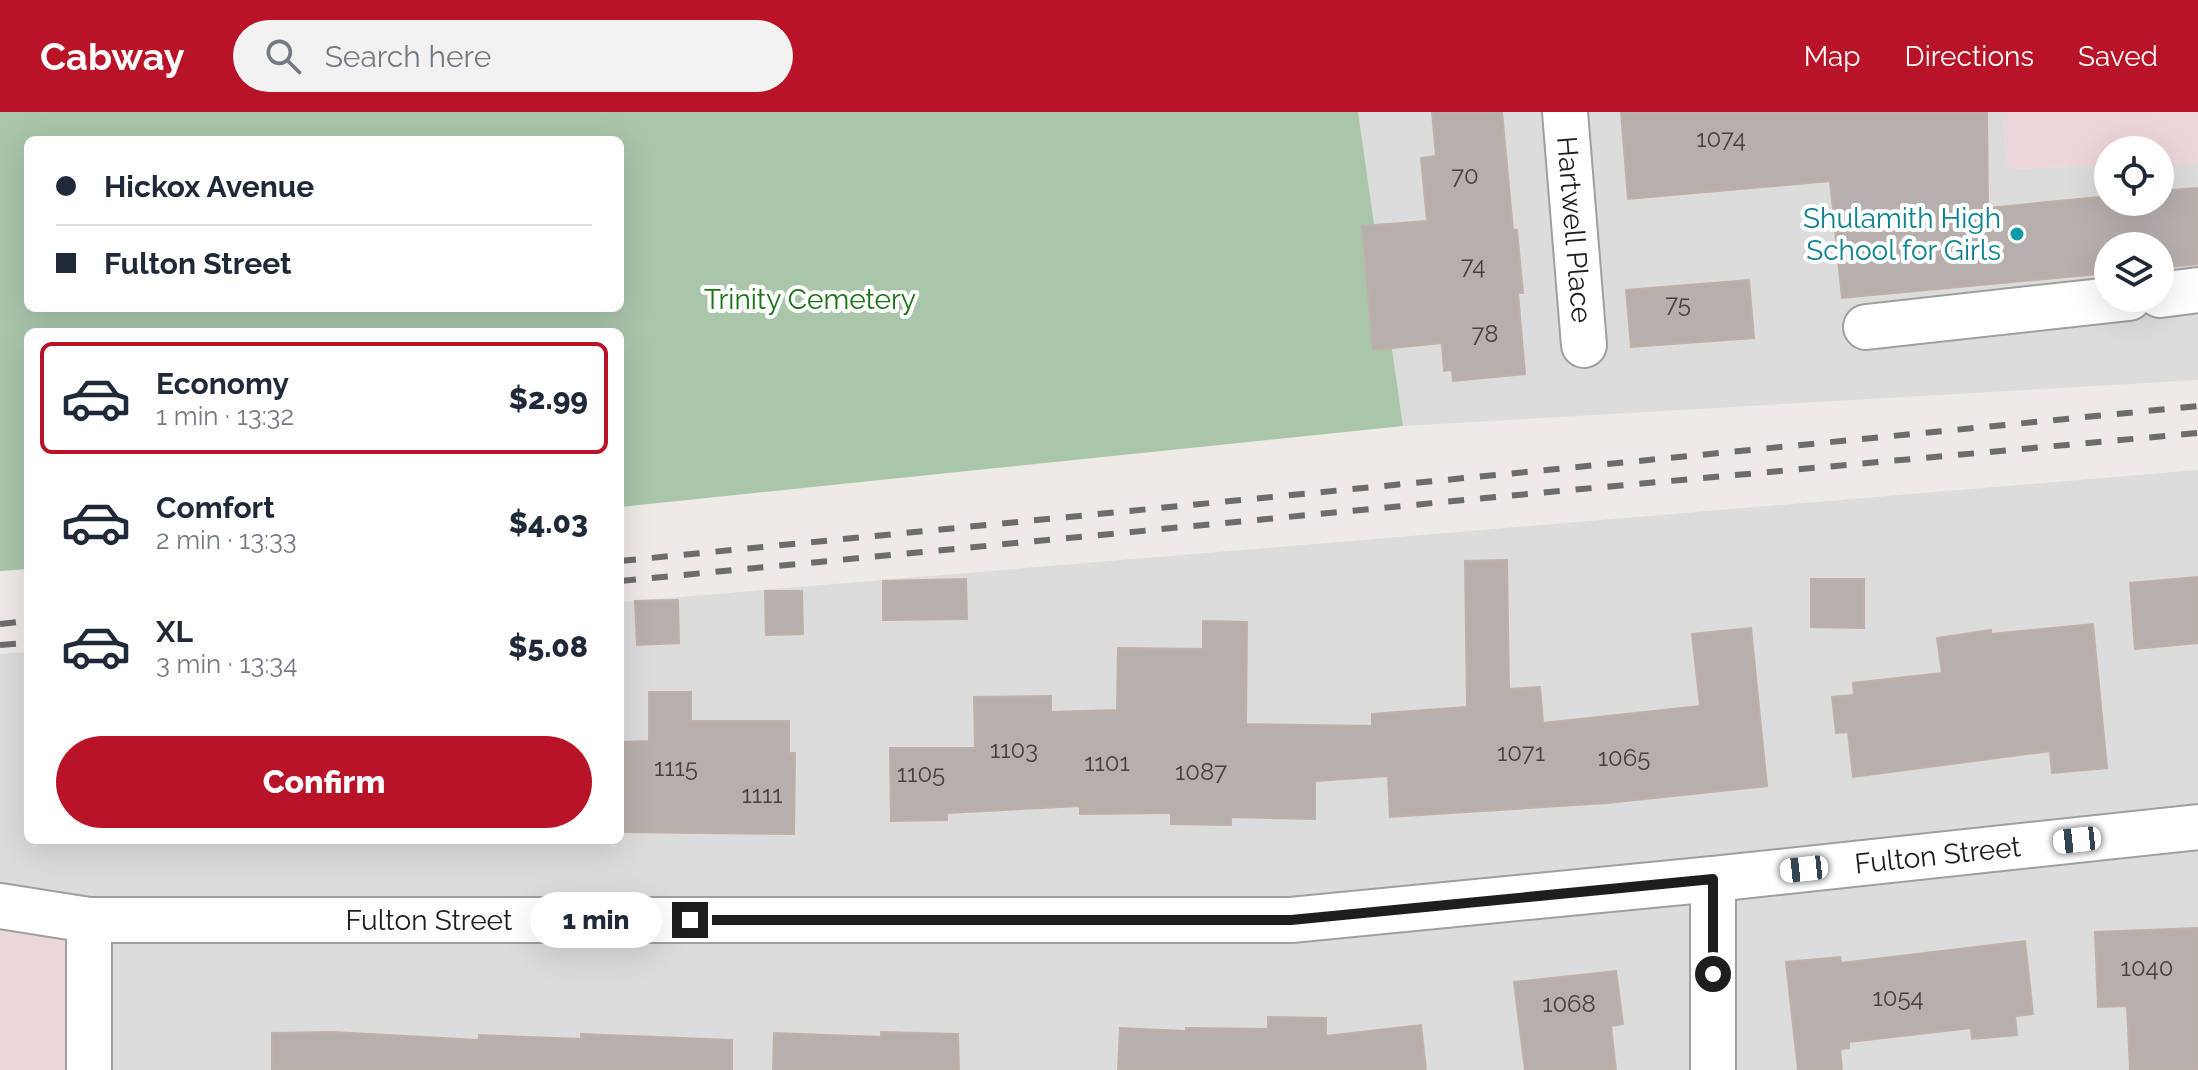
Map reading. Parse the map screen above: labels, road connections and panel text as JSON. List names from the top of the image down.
{
  "streets": {
    "street": ["Hartwell Place", "Fulton Street"]
  },
  "parks": ["Trinity Cemetery"],
  "places": ["Shulamith High School for Girls"],
  "house_numbers": [
    "1074",
    "70",
    "74",
    "75",
    "78",
    "1103",
    "1071",
    "1065",
    "1101",
    "1115",
    "1087",
    "1105",
    "1111",
    "1040",
    "1054",
    "1068"
  ],
  "page": {
    "header": "Cabway",
    "search": "Search here",
    "nav": ["Map", "Directions", "Saved"],
    "banner": ["Hickox Avenue", "Fulton Street"],
    "list": [
      {
        "name": "Economy",
        "note": "1 min · 13:32",
        "value": "$2.99"
      },
      {
        "name": "Comfort",
        "note": "2 min · 13:33",
        "value": "$4.03"
      },
      {
        "name": "XL",
        "note": "3 min · 13:34",
        "value": "$5.08"
      }
    ],
    "buttons": "Confirm",
    "bubble": "1 min"
  }
}
